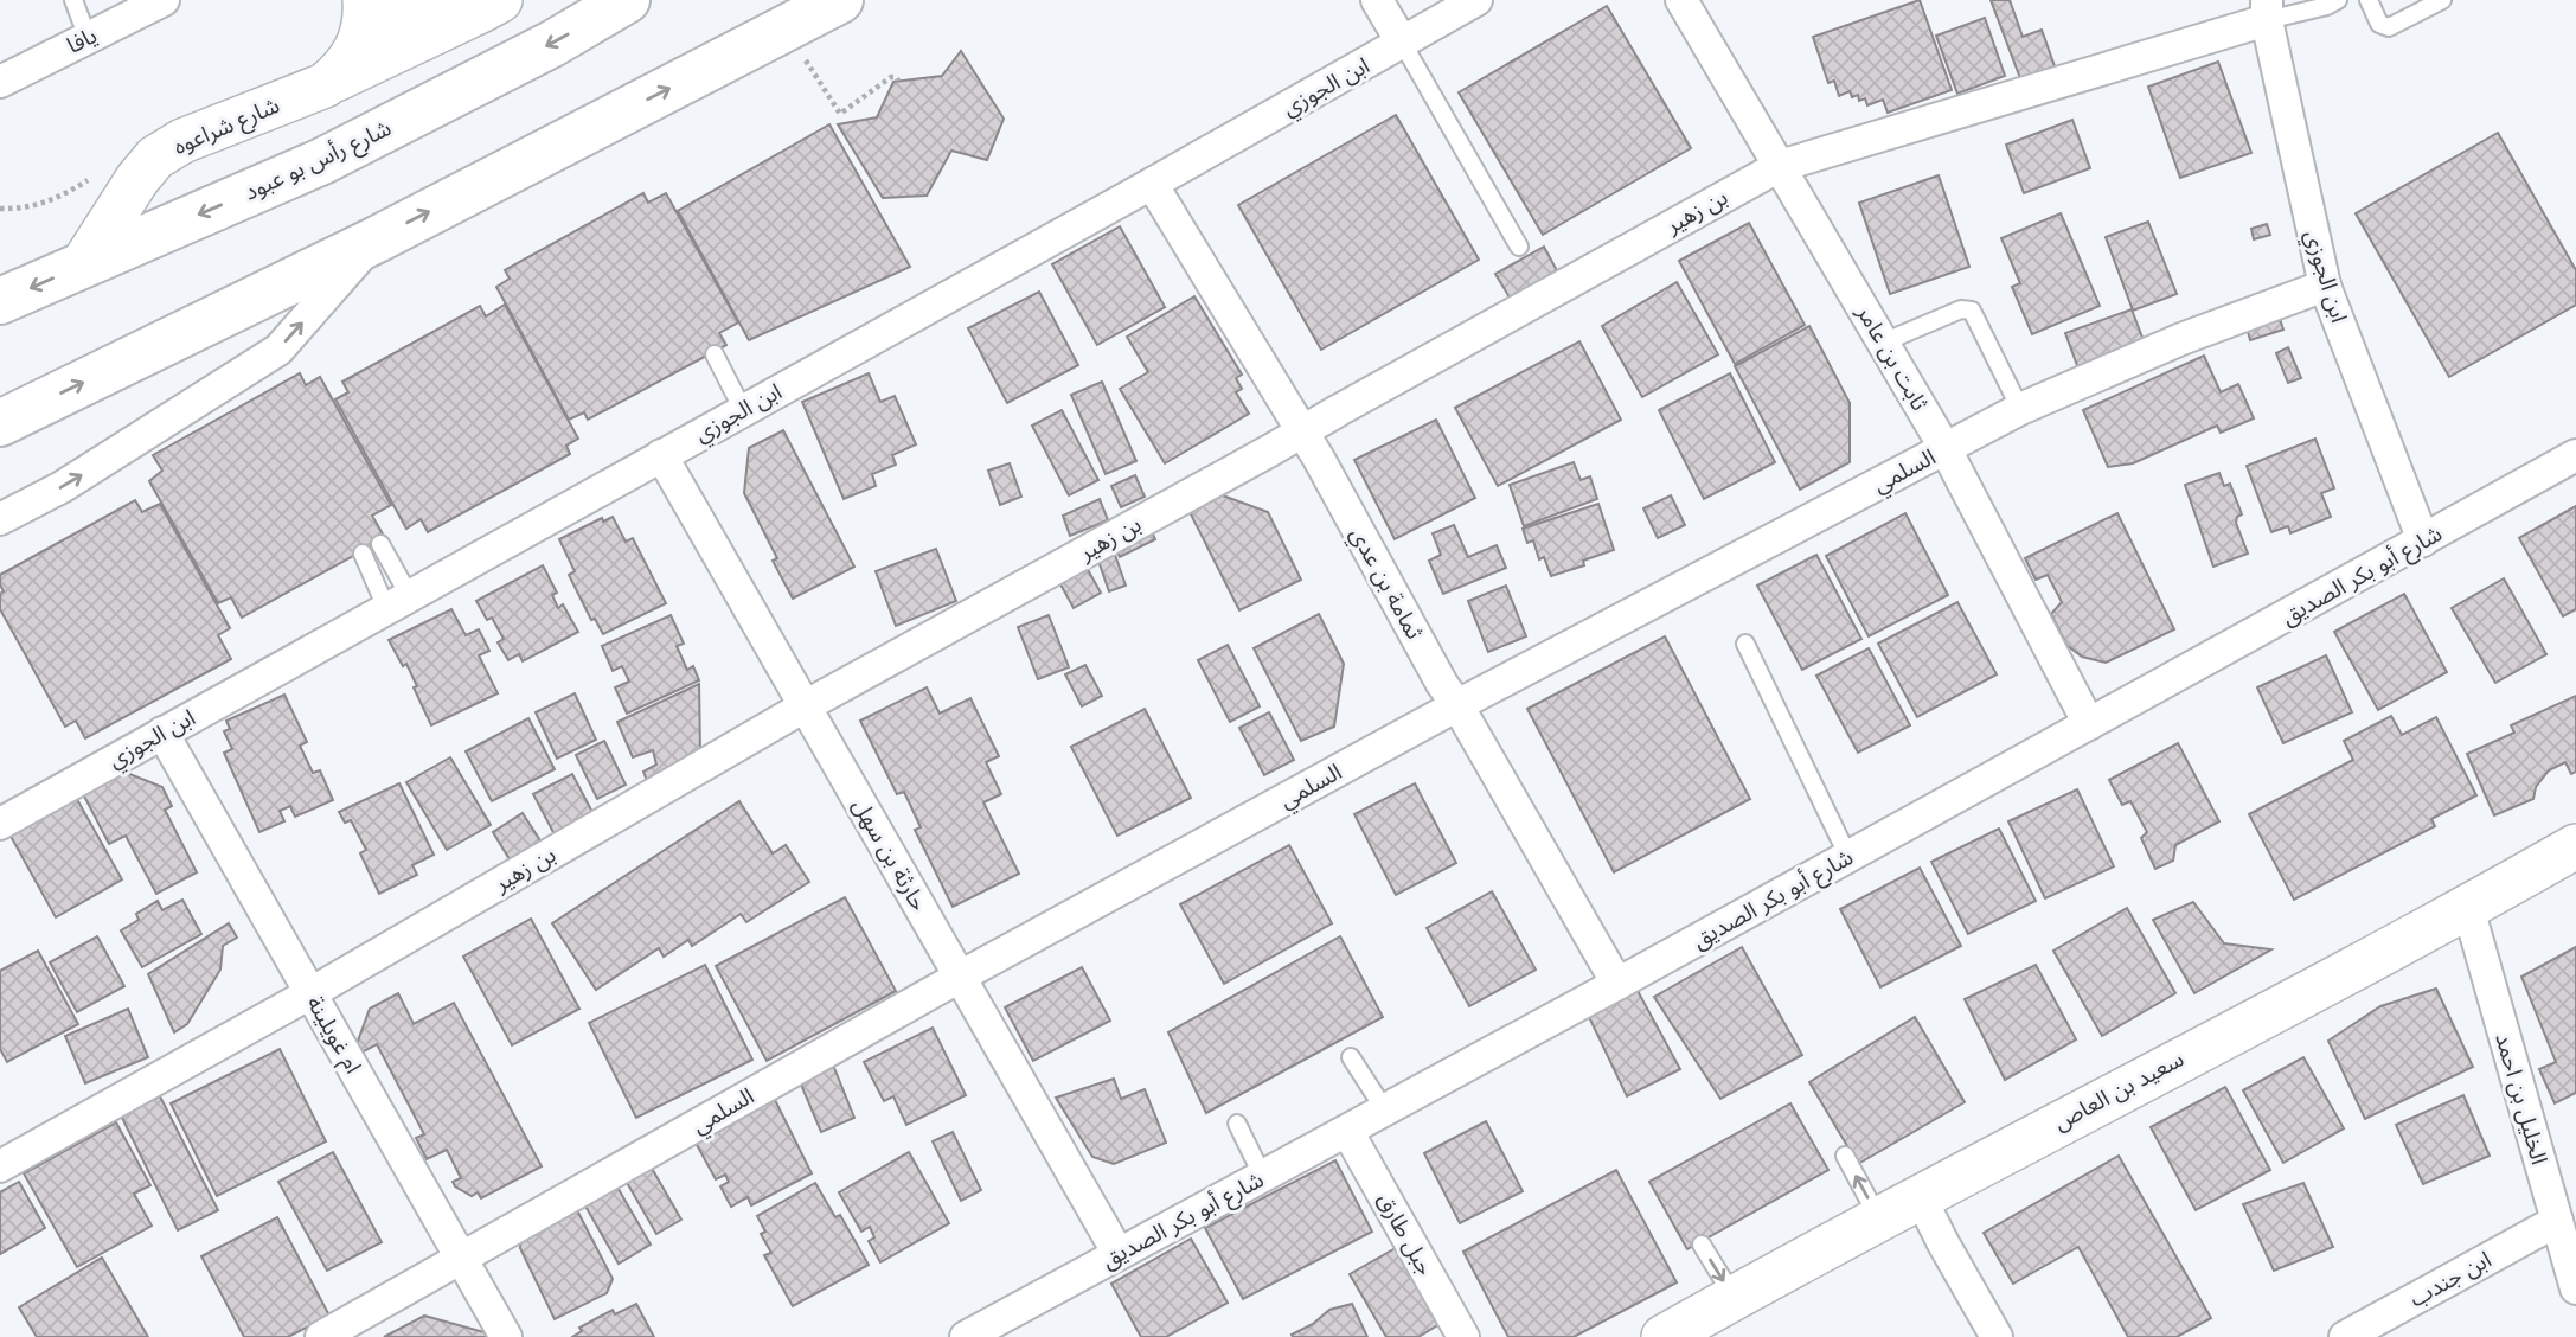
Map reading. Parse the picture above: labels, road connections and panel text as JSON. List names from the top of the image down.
{
  "streets": {
    "main road": ["شارع رأس بو عبود"],
    "street": [
      "يافا",
      "ابن الجوزي",
      "شارع شراعوه",
      "بن زهير",
      "ثابت بن عامر",
      "السلمي",
      "شارع أبو بكر الصديق",
      "ثمامة بن عدي",
      "حارثة بن سهل",
      "ام غويلينة",
      "سعيد بن العاص",
      "الخليل بن احمد",
      "جبل طارق",
      "ابن جندب"
    ]
  },
  "crossings": [
    ["ابن الجوزي", "بن زهير"],
    ["ابن الجوزي", "السلمي"],
    ["ابن الجوزي", "شارع أبو بكر الصديق"],
    ["ابن الجوزي", "ثمامة بن عدي"],
    ["ابن الجوزي", "حارثة بن سهل"],
    ["ابن الجوزي", "ام غويلينة"],
    ["شارع شراعوه", "شارع رأس بو عبود"],
    ["بن زهير", "ثابت بن عامر"],
    ["بن زهير", "ثمامة بن عدي"],
    ["بن زهير", "حارثة بن سهل"],
    ["بن زهير", "ام غويلينة"],
    ["ثابت بن عامر", "السلمي"],
    ["ثابت بن عامر", "شارع أبو بكر الصديق"],
    ["السلمي", "ثمامة بن عدي"],
    ["السلمي", "حارثة بن سهل"],
    ["السلمي", "ام غويلينة"],
    ["شارع أبو بكر الصديق", "ثمامة بن عدي"],
    ["شارع أبو بكر الصديق", "حارثة بن سهل"],
    ["شارع أبو بكر الصديق", "جبل طارق"],
    ["سعيد بن العاص", "الخليل بن احمد"],
    ["الخليل بن احمد", "ابن جندب"]
  ]
}
